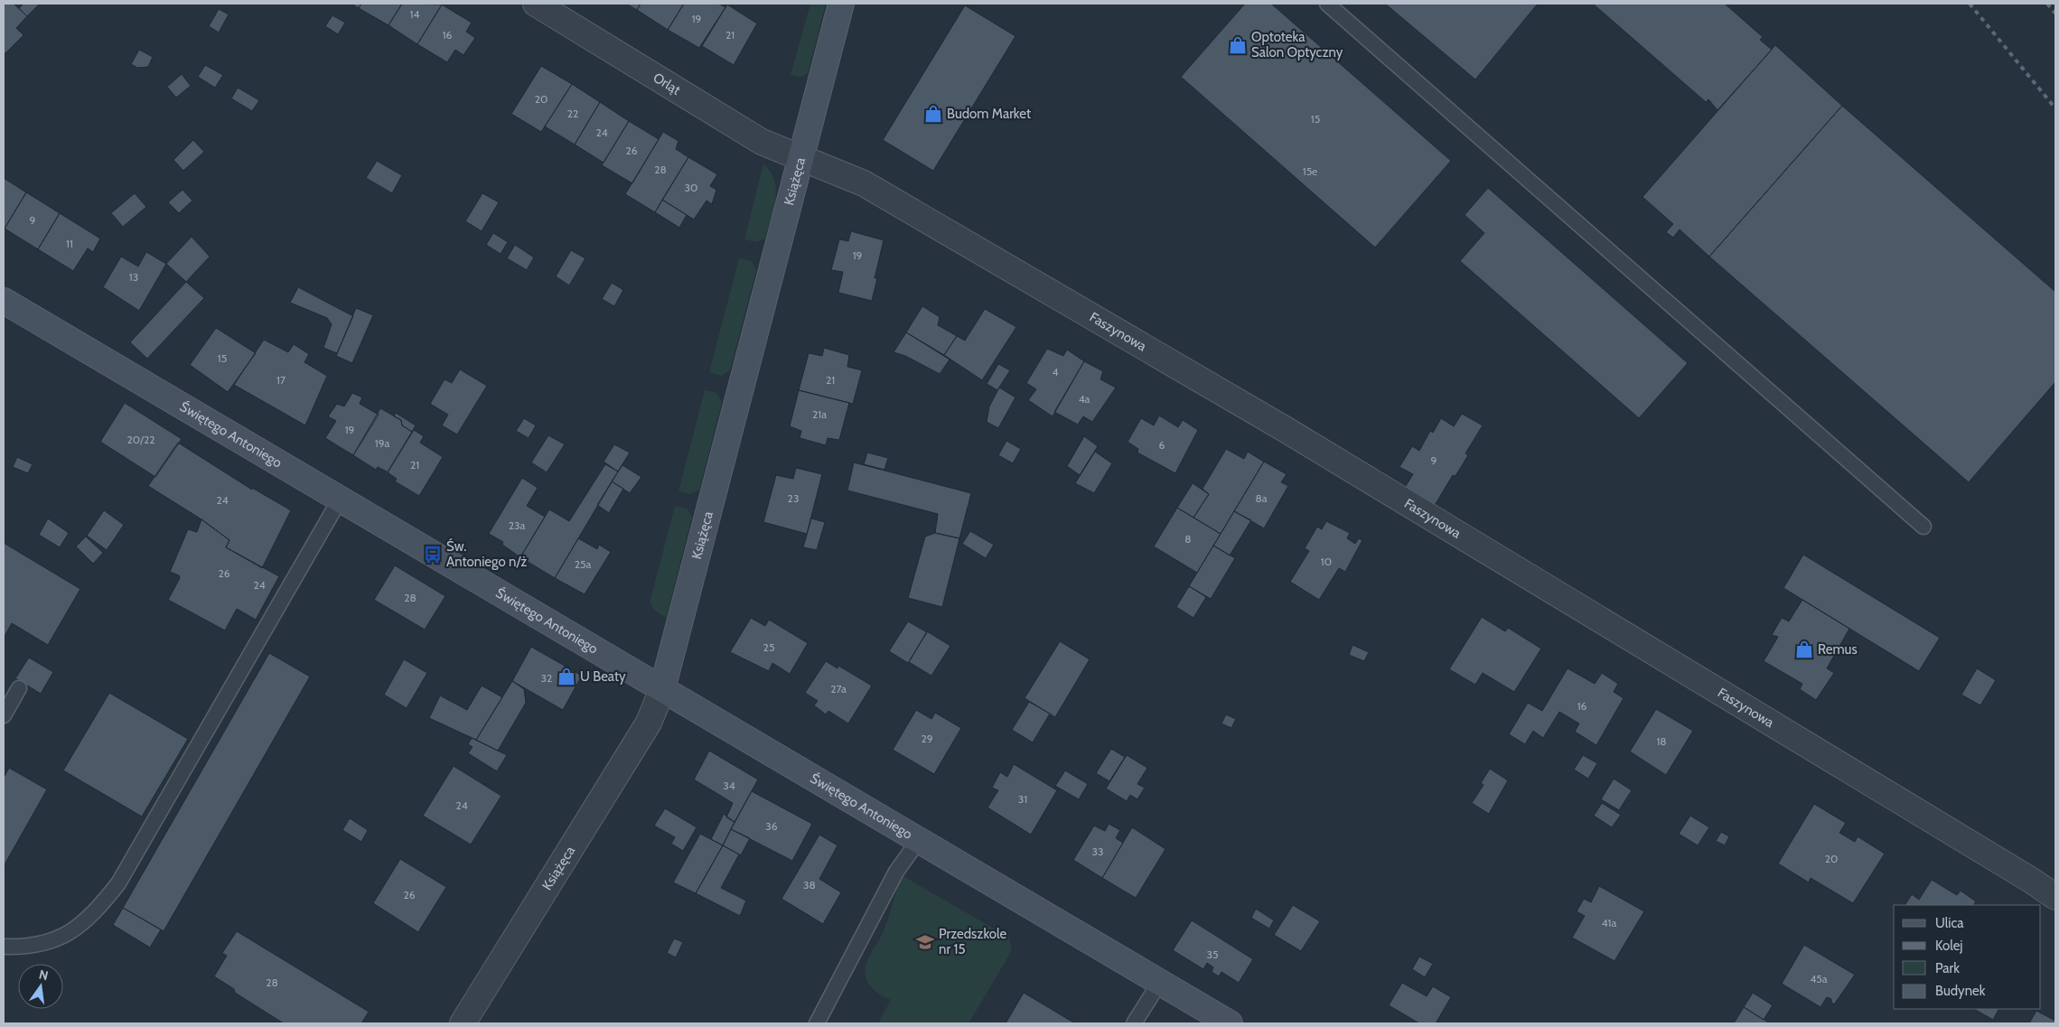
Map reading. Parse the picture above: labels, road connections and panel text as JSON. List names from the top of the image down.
{
  "streets": {
    "street": [
      "Orląt",
      "Książęca",
      "Faszynowa",
      "Świętego Antoniego"
    ]
  },
  "crossings": [
    ["Orląt", "Książęca"],
    ["Orląt", "Faszynowa"],
    ["Książęca", "Faszynowa"],
    ["Książęca", "Świętego Antoniego"]
  ],
  "places": {
    "shop": [
      "Optoteka Salon Optyczny",
      "Budom Market",
      "Remus",
      "U Beaty"
    ],
    "bus stop": ["Św. Antoniego n/ż"],
    "school or university": ["Przedszkole nr 15"]
  },
  "house_numbers": [
    "14",
    "19",
    "16",
    "21",
    "20",
    "22",
    "15",
    "24",
    "26",
    "28",
    "15e",
    "30",
    "9",
    "11",
    "19",
    "13",
    "15",
    "4",
    "17",
    "21",
    "4a",
    "21a",
    "19",
    "20/22",
    "19a",
    "6",
    "9",
    "21",
    "23",
    "8a",
    "24",
    "23a",
    "8",
    "10",
    "25a",
    "26",
    "24",
    "28",
    "25",
    "32",
    "27a",
    "16",
    "29",
    "18",
    "34",
    "31",
    "24",
    "36",
    "33",
    "20",
    "38",
    "26",
    "41a",
    "35",
    "45a",
    "28"
  ],
  "legend": [
    "Ulica",
    "Kolej",
    "Park",
    "Budynek"
  ],
  "north": "top"
}
